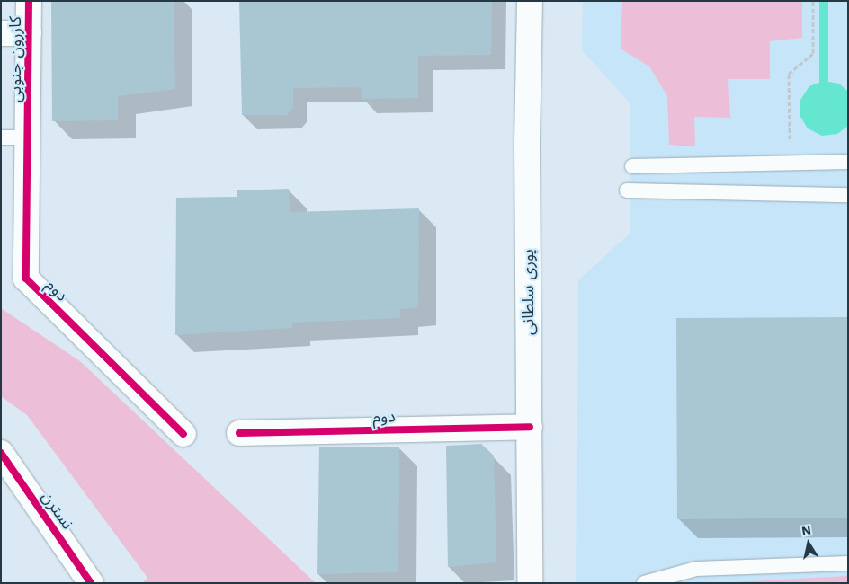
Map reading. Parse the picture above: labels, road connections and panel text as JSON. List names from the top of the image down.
{
  "streets": {
    "street": [
      "کازرون جنوبی",
      "دوم",
      "پوری سلطانی",
      "نسترن"
    ]
  },
  "crossings": [
    ["کازرون جنوبی", "دوم"],
    ["دوم", "پوری سلطانی"]
  ],
  "north": "top"
}
